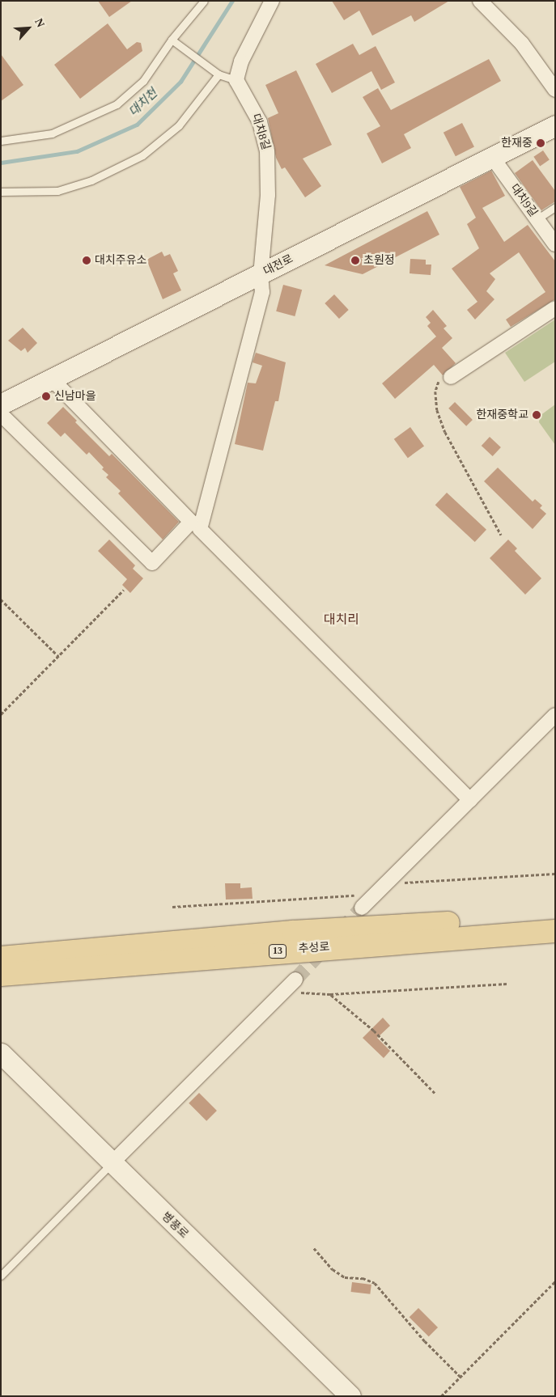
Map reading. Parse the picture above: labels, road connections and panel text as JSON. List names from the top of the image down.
{
  "streets": {
    "main road": ["추성로", "13"],
    "street": [
      "대치8길",
      "대치9길",
      "대전로",
      "병풍로"
    ]
  },
  "crossings": [
    ["대치8길", "대전로"],
    ["대치9길", "대전로"]
  ],
  "districts": ["대치리"],
  "water": ["대치천"],
  "places": [
    "한재중",
    "대치주유소",
    "초원정",
    "신남마을",
    "한재중학교"
  ],
  "north": "top right"
}
